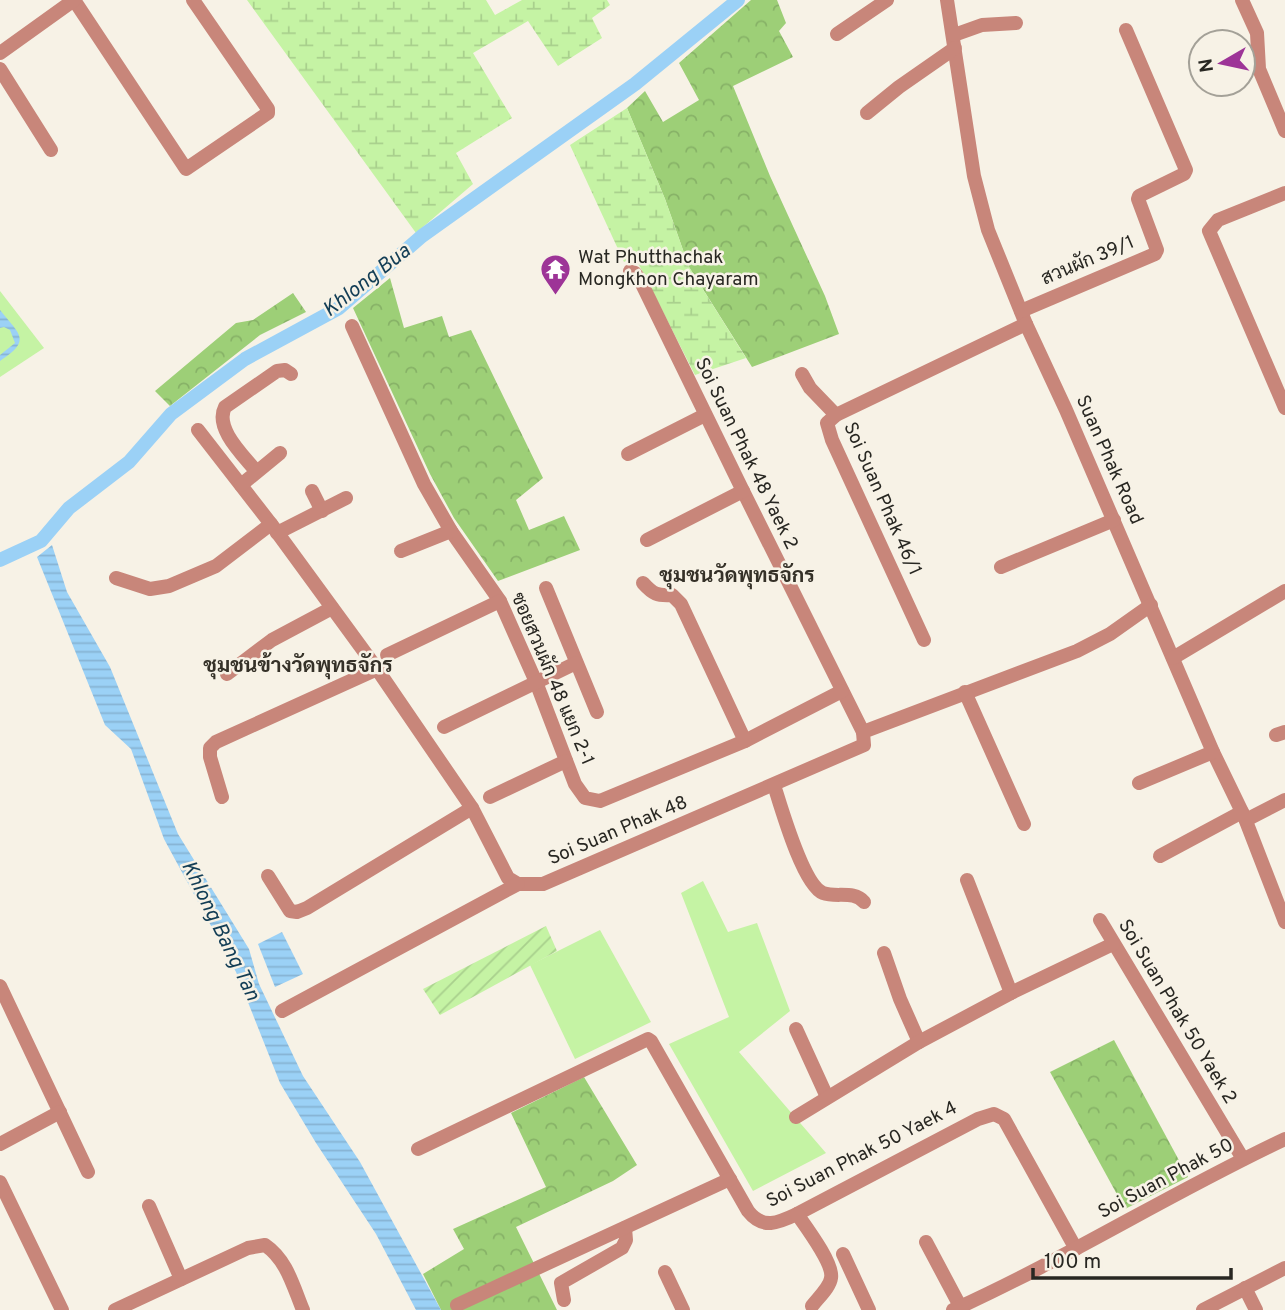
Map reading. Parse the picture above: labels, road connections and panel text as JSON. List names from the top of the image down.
{
  "streets": {
    "street": [
      "สวนผัก 39/1",
      "Soi Suan Phak 48 Yaek 2",
      "Suan Phak Road",
      "Soi Suan Phak 46/1",
      "ซอยสวนผัก 48 แยก 2-1",
      "Soi Suan Phak 48",
      "Soi Suan Phak 50 Yaek 2",
      "Soi Suan Phak 50 Yaek 4",
      "Soi Suan Phak 50"
    ]
  },
  "crossings": [
    ["สวนผัก 39/1", "Suan Phak Road"],
    ["สวนผัก 39/1", "Soi Suan Phak 46/1"],
    ["Soi Suan Phak 48 Yaek 2", "ซอยสวนผัก 48 แยก 2-1"],
    ["Soi Suan Phak 48 Yaek 2", "Soi Suan Phak 48"],
    ["Suan Phak Road", "Soi Suan Phak 46/1"],
    ["Suan Phak Road", "Soi Suan Phak 48"],
    ["Soi Suan Phak 50 Yaek 2", "Soi Suan Phak 50"],
    ["Soi Suan Phak 50 Yaek 4", "Soi Suan Phak 50"]
  ],
  "districts": ["ชุมชนวัดพุทธจักร", "ชุมชนข้างวัดพุทธจักร"],
  "water": ["Khlong Bua", "Khlong Bang Tan"],
  "places": {
    "temple": ["Wat Phutthachak Mongkhon Chayaram"]
  },
  "scale_bar": "100 m",
  "north": "left"
}
